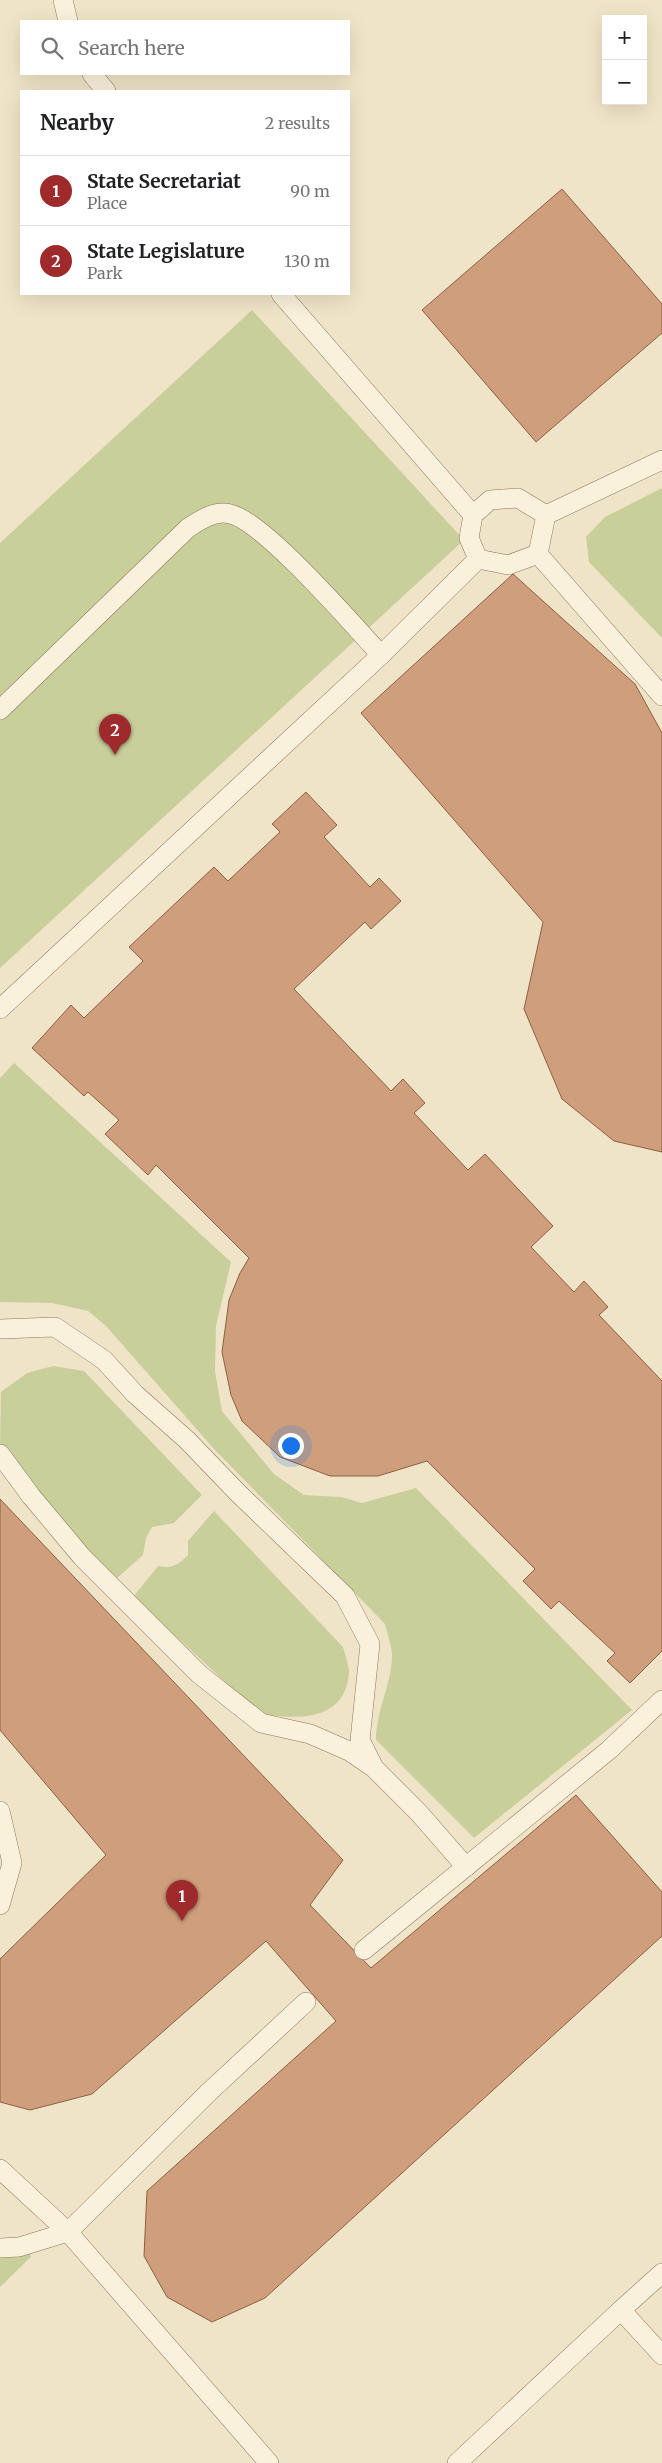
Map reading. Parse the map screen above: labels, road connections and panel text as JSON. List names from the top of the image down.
{
  "page": {
    "map_buttons": ["+", "−"],
    "search": "Search here",
    "heading": ["Nearby", "2 results"],
    "list": [
      {
        "mark": "1",
        "name": "State Secretariat",
        "note": "Place",
        "value": "90 m"
      },
      {
        "mark": "2",
        "name": "State Legislature",
        "note": "Park",
        "value": "130 m"
      }
    ],
    "pins": ["2", "1"]
  }
}
